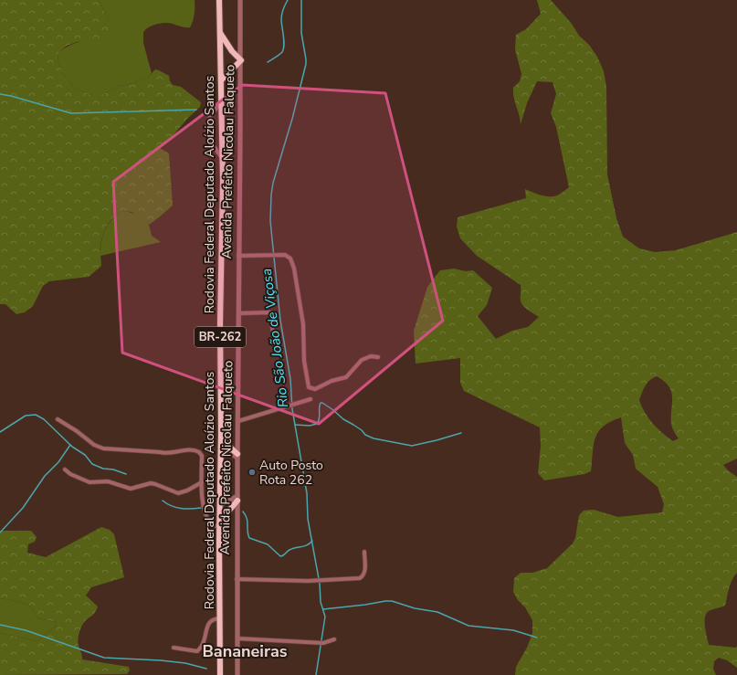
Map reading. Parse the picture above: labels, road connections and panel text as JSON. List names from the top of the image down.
{
  "streets": {
    "highway": ["Rodovia Federal Deputado Aloízio Santos", "BR-262"],
    "street": ["Avenida Prefeito Nicolau Falqueto"]
  },
  "districts": ["Bananeiras"],
  "water": ["Rio São João de Viçosa"],
  "places": ["Auto Posto Rota 262"]
}
